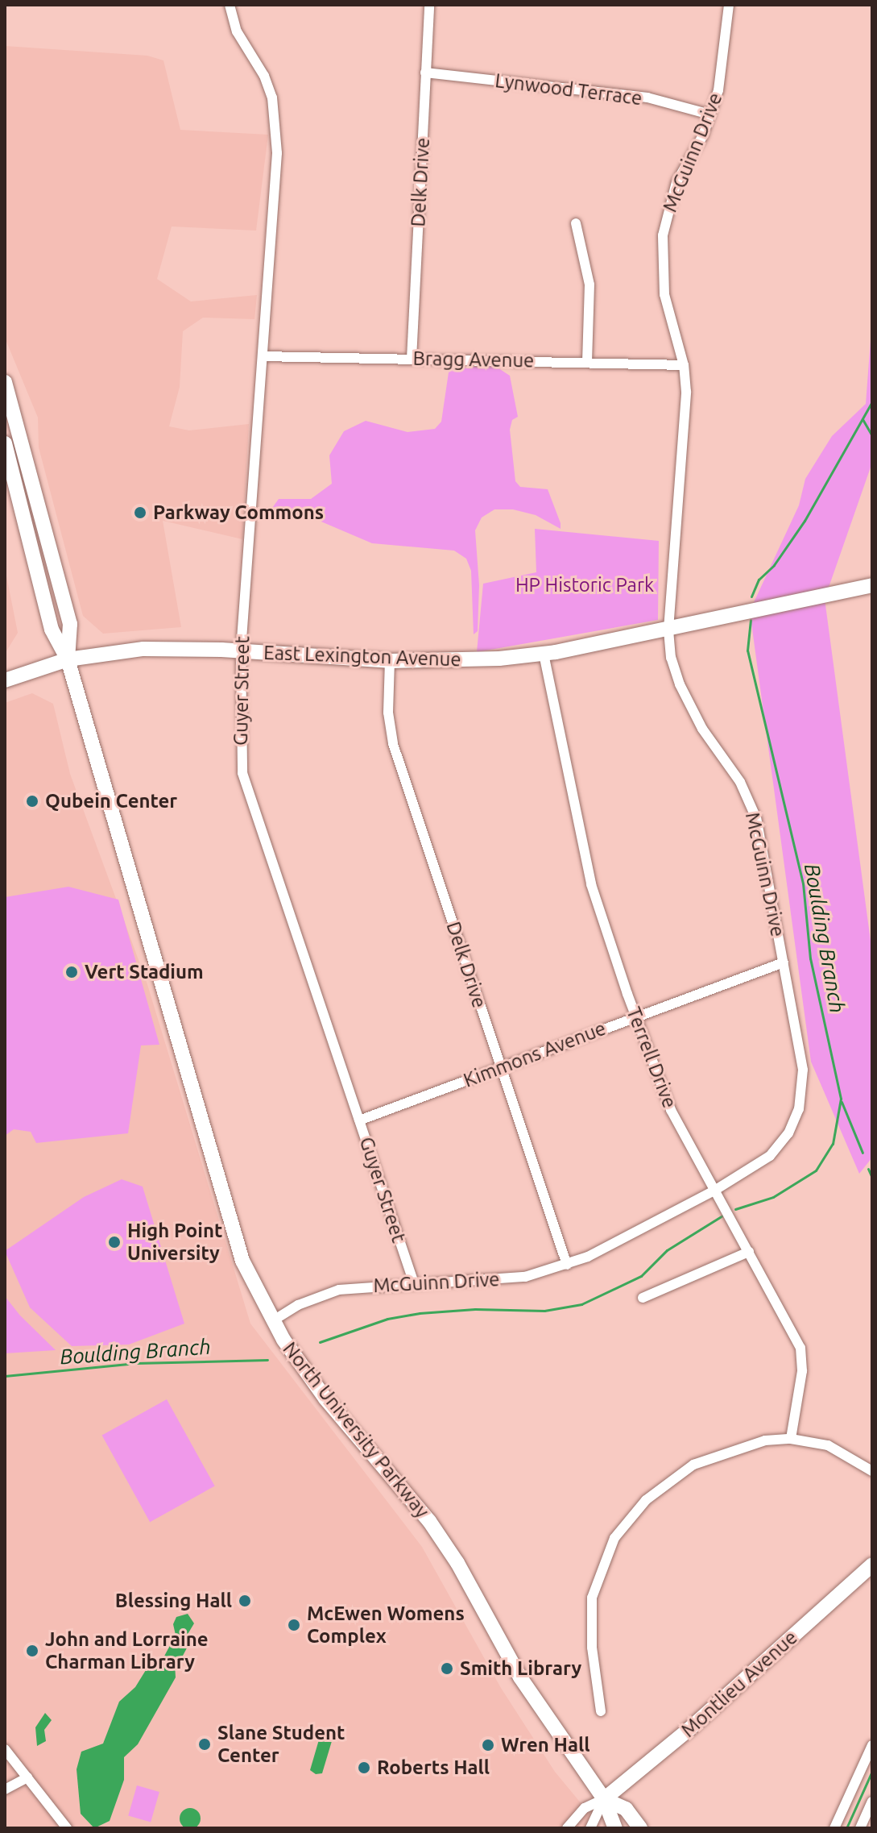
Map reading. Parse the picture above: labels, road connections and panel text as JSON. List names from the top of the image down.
{
  "streets": {
    "main road": ["East Lexington Avenue", "North University Parkway", "Montlieu Avenue"],
    "street": [
      "Lynwood Terrace",
      "McGuinn Drive",
      "Delk Drive",
      "Bragg Avenue",
      "Guyer Street",
      "Kimmons Avenue",
      "Terrell Drive"
    ]
  },
  "crossings": [
    ["Lynwood Terrace", "McGuinn Drive"],
    ["Lynwood Terrace", "Delk Drive"],
    ["McGuinn Drive", "Delk Drive"],
    ["McGuinn Drive", "Bragg Avenue"],
    ["McGuinn Drive", "East Lexington Avenue"],
    ["McGuinn Drive", "Guyer Street"],
    ["McGuinn Drive", "Kimmons Avenue"],
    ["McGuinn Drive", "Terrell Drive"],
    ["McGuinn Drive", "North University Parkway"],
    ["Delk Drive", "Bragg Avenue"],
    ["Delk Drive", "East Lexington Avenue"],
    ["Delk Drive", "Kimmons Avenue"],
    ["Bragg Avenue", "Guyer Street"],
    ["East Lexington Avenue", "Guyer Street"],
    ["East Lexington Avenue", "Terrell Drive"],
    ["East Lexington Avenue", "North University Parkway"],
    ["Guyer Street", "Kimmons Avenue"],
    ["Kimmons Avenue", "Terrell Drive"],
    ["North University Parkway", "Montlieu Avenue"]
  ],
  "water": ["Boulding Branch"],
  "parks": ["HP Historic Park"],
  "places": [
    "Parkway Commons",
    "Qubein Center",
    "Vert Stadium",
    "High Point University",
    "Blessing Hall",
    "McEwen Womens Complex",
    "John and Lorraine Charman Library",
    "Smith Library",
    "Slane Student Center",
    "Wren Hall",
    "Roberts Hall"
  ]
}
